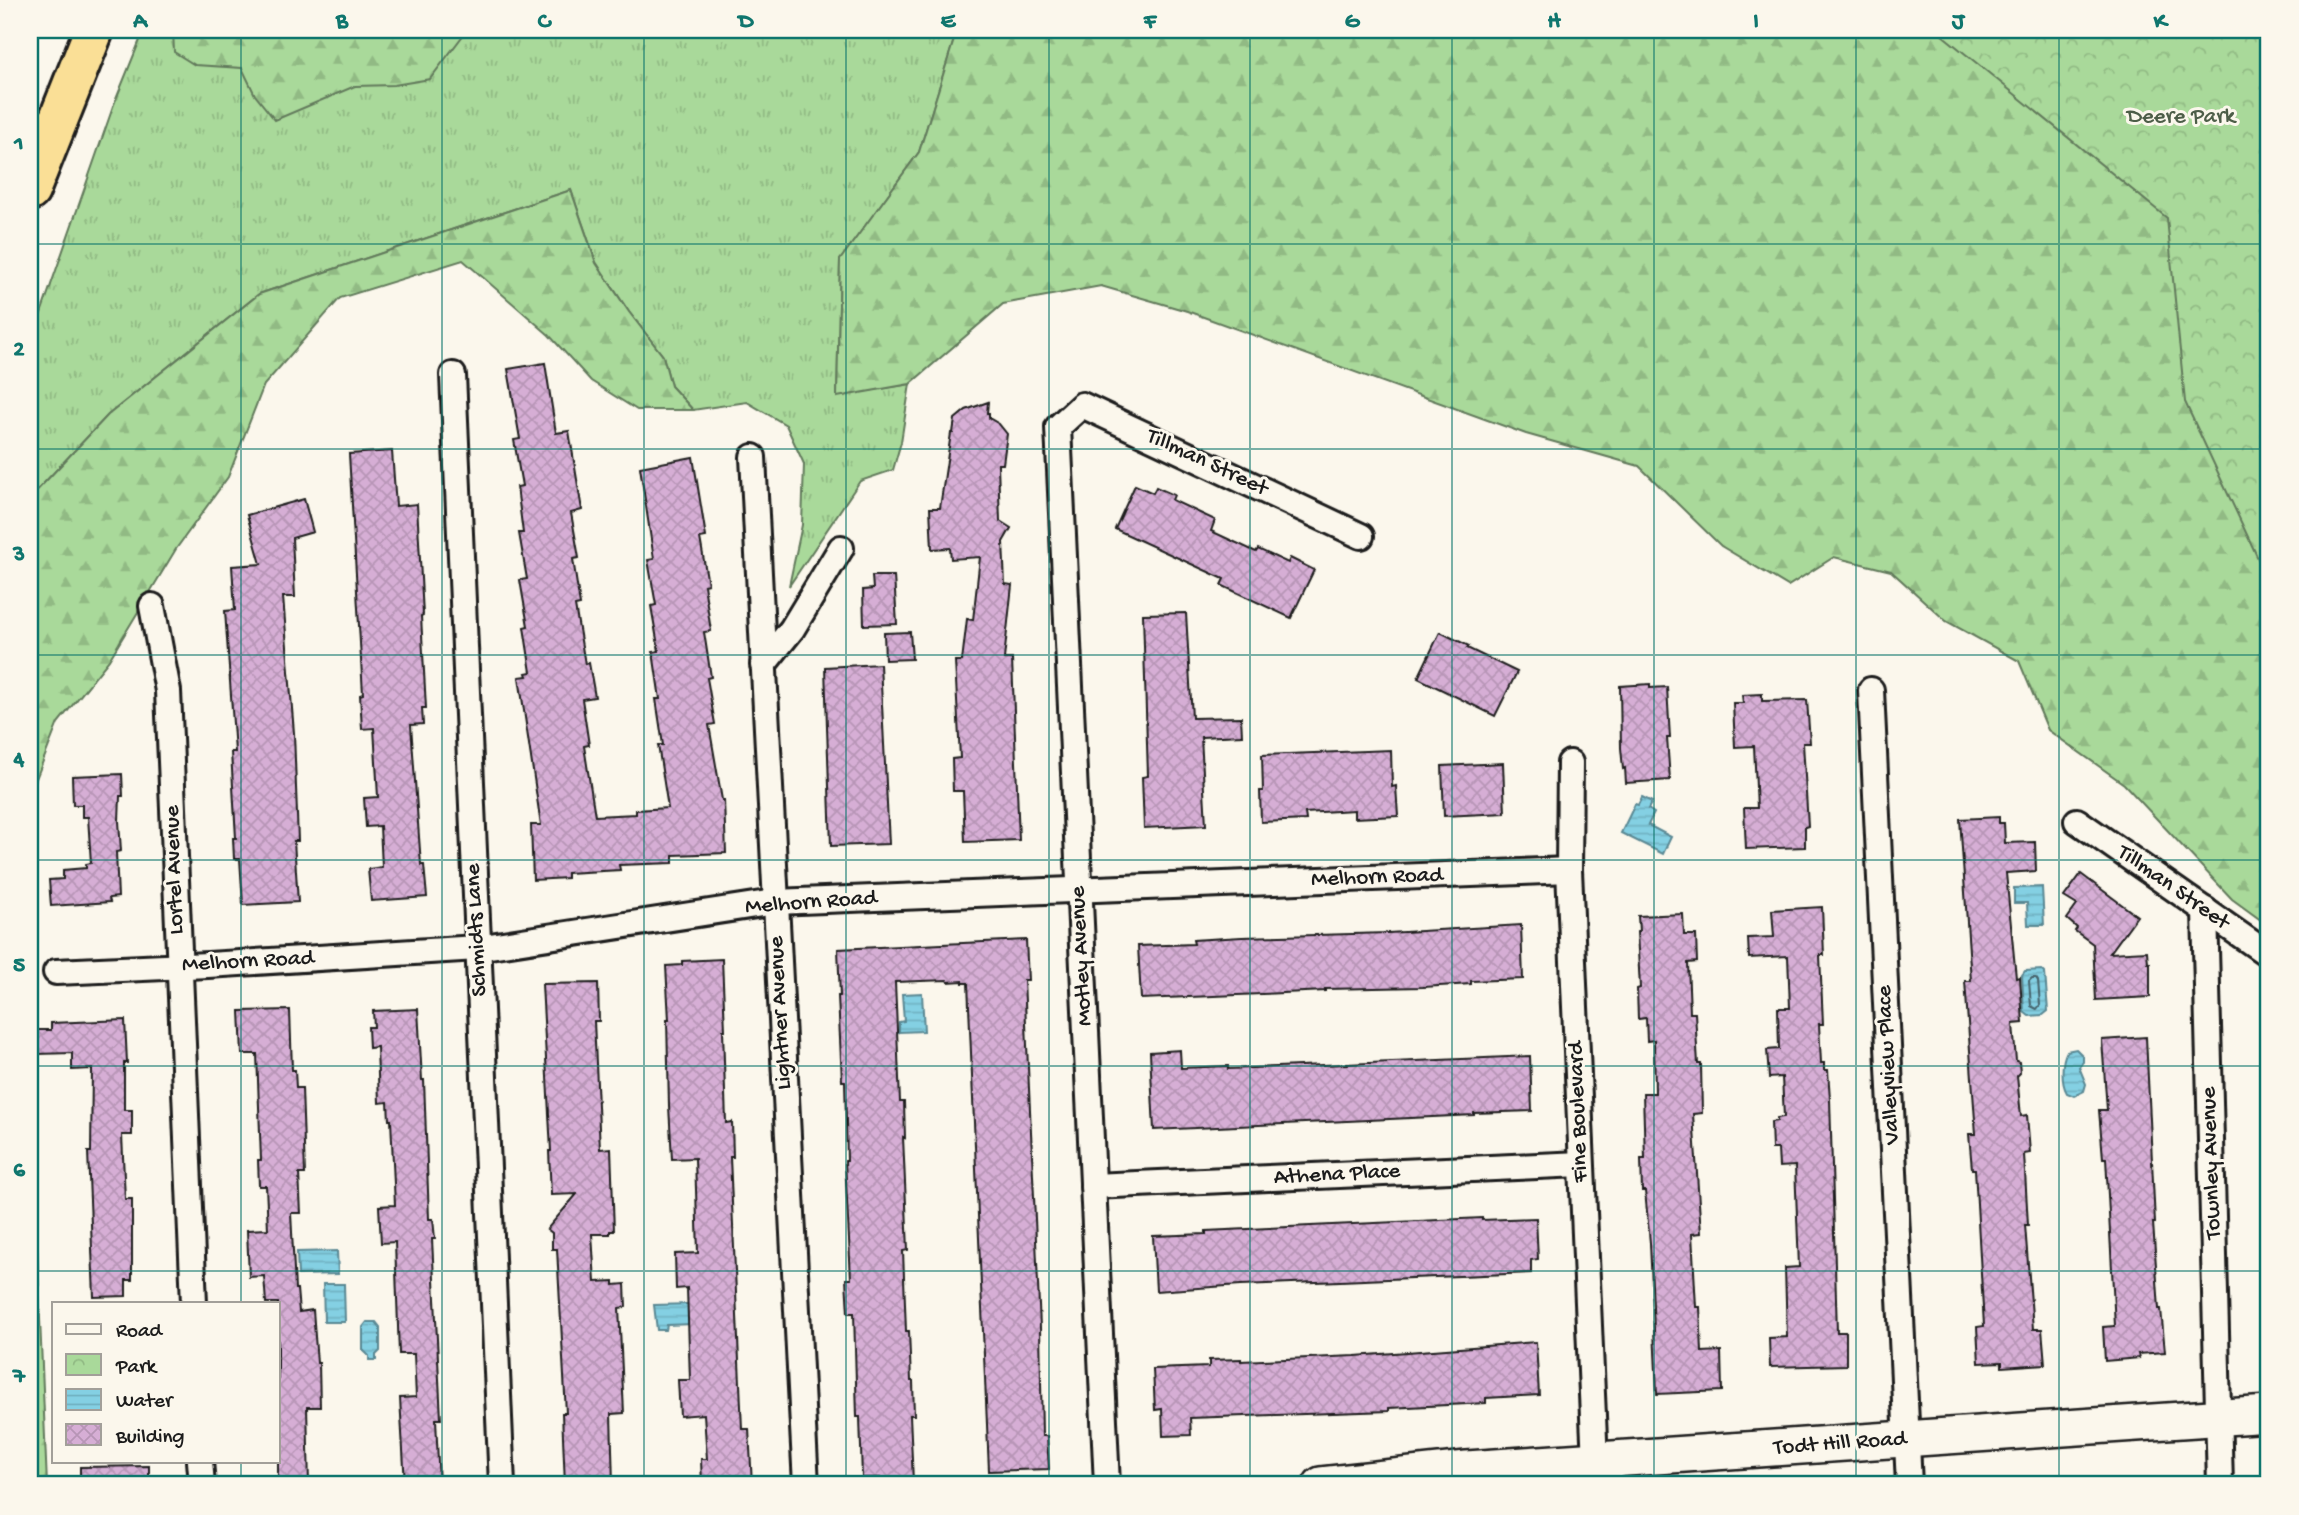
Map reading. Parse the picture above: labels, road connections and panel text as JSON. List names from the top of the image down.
{
  "streets": {
    "street": [
      "Tillman Street",
      "Lortel Avenue",
      "Melhorn Road",
      "Schmidts Lane",
      "Motley Avenue",
      "Lightner Avenue",
      "Valleyview Place",
      "Fine Boulevard",
      "Townley Avenue",
      "Athena Place",
      "Todt Hill Road"
    ]
  },
  "crossings": [
    ["Tillman Street", "Motley Avenue"],
    ["Tillman Street", "Townley Avenue"],
    ["Lortel Avenue", "Melhorn Road"],
    ["Melhorn Road", "Schmidts Lane"],
    ["Melhorn Road", "Motley Avenue"],
    ["Melhorn Road", "Lightner Avenue"],
    ["Melhorn Road", "Fine Boulevard"],
    ["Motley Avenue", "Athena Place"],
    ["Valleyview Place", "Todt Hill Road"],
    ["Fine Boulevard", "Athena Place"],
    ["Fine Boulevard", "Todt Hill Road"],
    ["Townley Avenue", "Todt Hill Road"]
  ],
  "parks": ["Deere Park"],
  "legend": [
    "Road",
    "Park",
    "Water",
    "Building"
  ],
  "grid": {
    "columns": [
      "A",
      "B",
      "C",
      "D",
      "E",
      "F",
      "G",
      "H",
      "I",
      "J",
      "K"
    ],
    "rows": [
      "1",
      "2",
      "3",
      "4",
      "5",
      "6",
      "7"
    ]
  }
}
